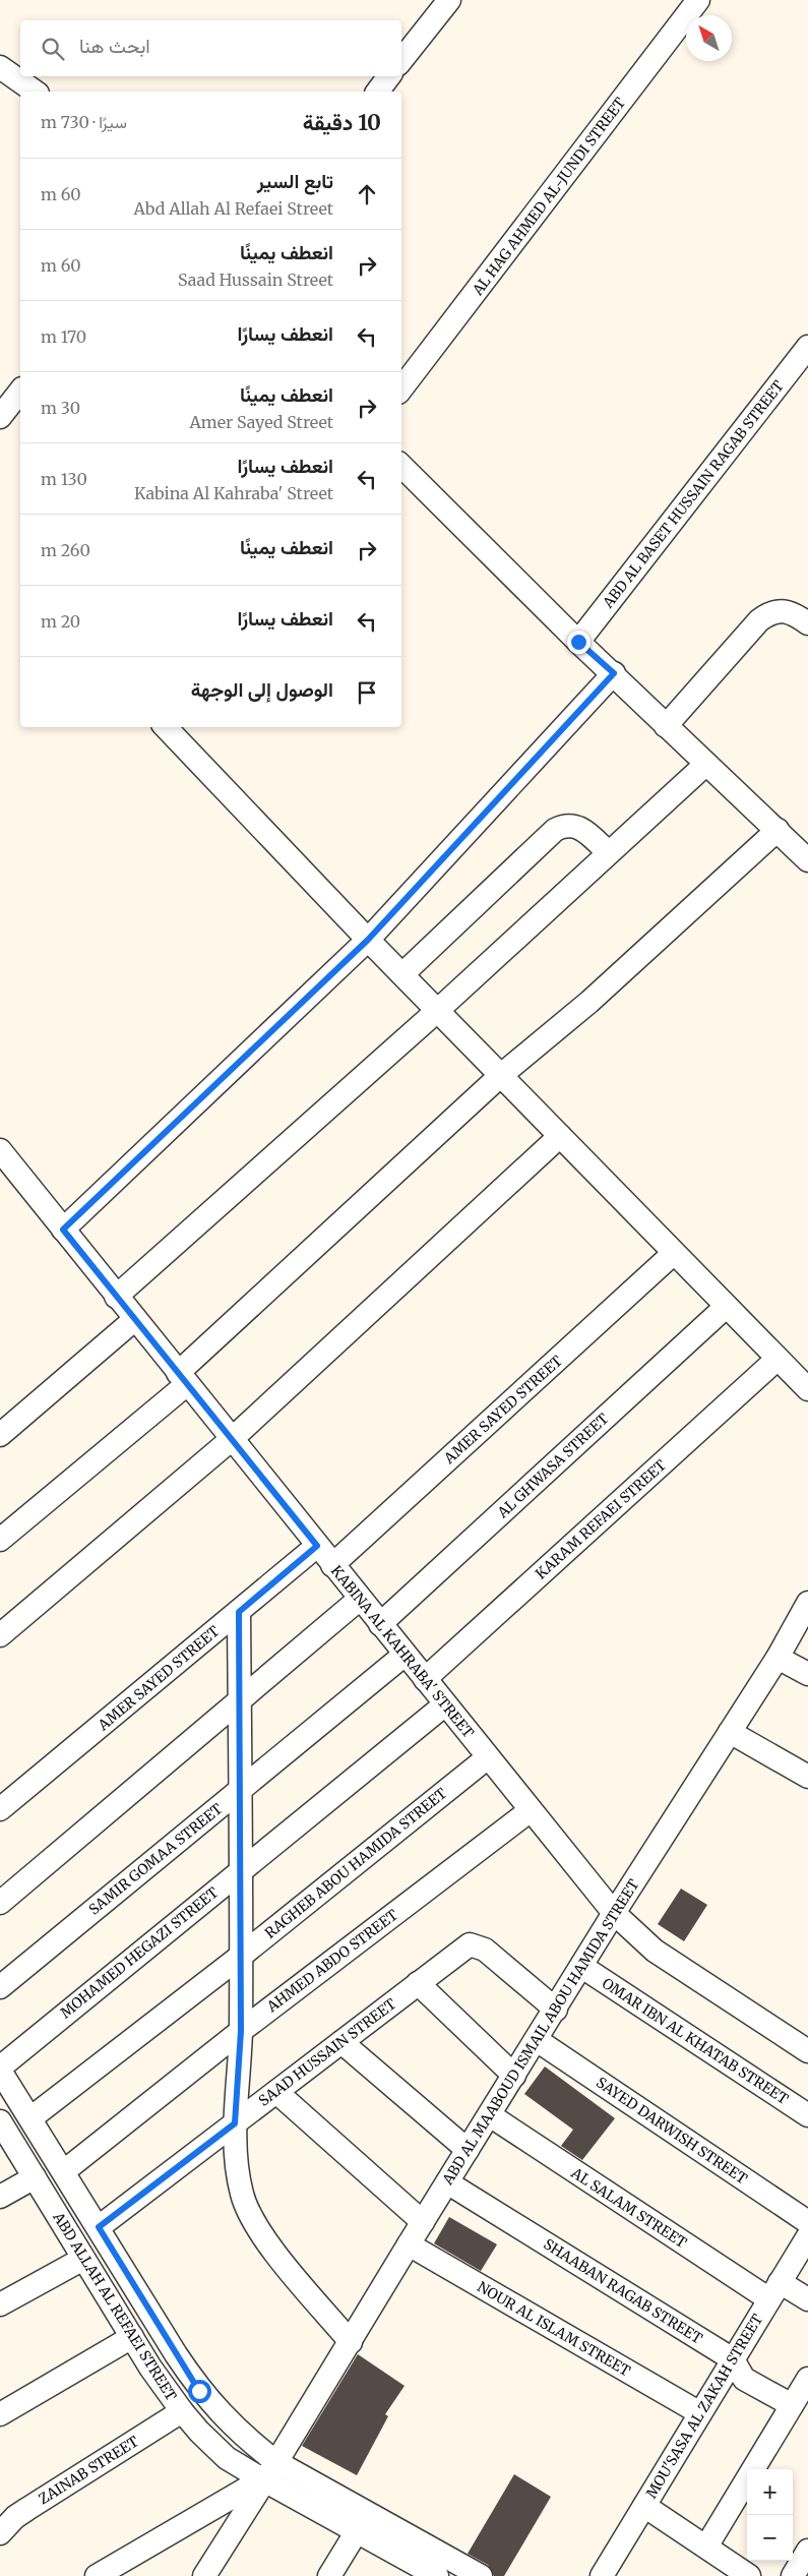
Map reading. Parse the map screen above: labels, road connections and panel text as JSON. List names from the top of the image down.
{
  "streets": {
    "street": [
      "AL HAG AHMED AL-JUNDI STREET",
      "ABD AL BASET HUSSAIN RAGAB STREET",
      "AMER SAYED STREET",
      "AL GHWASA STREET",
      "KARAM REFAEI STREET",
      "KABINA AL KAHRABA' STREET",
      "SAMIR GOMAA STREET",
      "RAGHEB ABOU HAMIDA STREET",
      "MOHAMED HEGAZI STREET",
      "AHMED ABDO STREET",
      "ABD AL MAABOUD ISMAIL ABOU HAMIDA STREET",
      "OMAR IBN AL KHATAB STREET",
      "SAAD HUSSAIN STREET",
      "SAYED DARWISH STREET",
      "AL SALAM STREET",
      "SHAABAN RAGAB STREET",
      "ABD ALLAH AL REFAEI STREET",
      "NOUR AL ISLAM STREET",
      "MOU'SASA AL ZAKAH STREET",
      "ZAINAB STREET"
    ]
  },
  "crossings": [
    ["AMER SAYED STREET", "KABINA AL KAHRABA' STREET"],
    ["AL GHWASA STREET", "KABINA AL KAHRABA' STREET"],
    ["KARAM REFAEI STREET", "KABINA AL KAHRABA' STREET"],
    ["KABINA AL KAHRABA' STREET", "SAMIR GOMAA STREET"],
    ["KABINA AL KAHRABA' STREET", "RAGHEB ABOU HAMIDA STREET"],
    ["KABINA AL KAHRABA' STREET", "MOHAMED HEGAZI STREET"],
    ["KABINA AL KAHRABA' STREET", "AHMED ABDO STREET"],
    ["KABINA AL KAHRABA' STREET", "ABD AL MAABOUD ISMAIL ABOU HAMIDA STREET"],
    ["RAGHEB ABOU HAMIDA STREET", "ABD ALLAH AL REFAEI STREET"],
    ["MOHAMED HEGAZI STREET", "ABD ALLAH AL REFAEI STREET"],
    ["AHMED ABDO STREET", "ABD ALLAH AL REFAEI STREET"],
    ["ABD AL MAABOUD ISMAIL ABOU HAMIDA STREET", "OMAR IBN AL KHATAB STREET"],
    ["ABD AL MAABOUD ISMAIL ABOU HAMIDA STREET", "SAAD HUSSAIN STREET"],
    ["ABD AL MAABOUD ISMAIL ABOU HAMIDA STREET", "SAYED DARWISH STREET"],
    ["ABD AL MAABOUD ISMAIL ABOU HAMIDA STREET", "AL SALAM STREET"],
    ["ABD AL MAABOUD ISMAIL ABOU HAMIDA STREET", "SHAABAN RAGAB STREET"],
    ["ABD AL MAABOUD ISMAIL ABOU HAMIDA STREET", "ABD ALLAH AL REFAEI STREET"],
    ["ABD AL MAABOUD ISMAIL ABOU HAMIDA STREET", "NOUR AL ISLAM STREET"],
    ["SAAD HUSSAIN STREET", "ABD ALLAH AL REFAEI STREET"],
    ["AL SALAM STREET", "MOU'SASA AL ZAKAH STREET"],
    ["SHAABAN RAGAB STREET", "MOU'SASA AL ZAKAH STREET"],
    ["ABD ALLAH AL REFAEI STREET", "ZAINAB STREET"],
    ["NOUR AL ISLAM STREET", "MOU'SASA AL ZAKAH STREET"]
  ],
  "north": "top left",
  "page": {
    "search": "ابحث هنا",
    "heading": ["10 دقيقة", "سيرًا · 730 m"],
    "list": [
      ["تابع السير", "Abd Allah Al Refaei Street", "60 m"],
      ["انعطف يمينًا", "Saad Hussain Street", "60 m"],
      ["انعطف يسارًا", "170 m"],
      ["انعطف يمينًا", "Amer Sayed Street", "30 m"],
      ["انعطف يسارًا", "Kabina Al Kahraba' Street", "130 m"],
      ["انعطف يمينًا", "260 m"],
      ["انعطف يسارًا", "20 m"],
      "الوصول إلى الوجهة"
    ],
    "map_buttons": ["+", "−"]
  }
}
